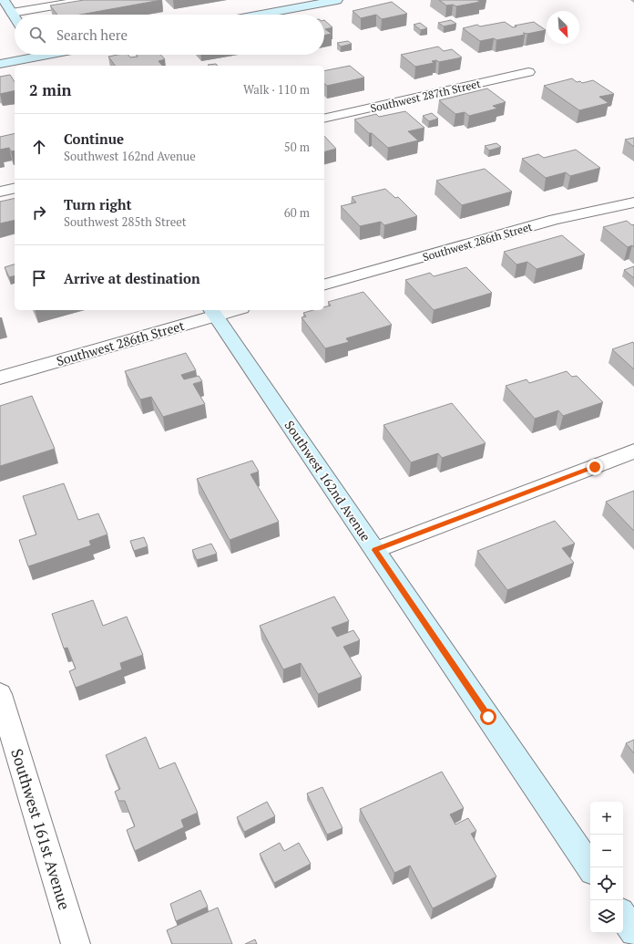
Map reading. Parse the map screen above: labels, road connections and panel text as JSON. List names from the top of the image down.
{
  "streets": {
    "street": [
      "Southwest 287th Street",
      "Southwest 286th Street",
      "Southwest 162nd Avenue",
      "Southwest 161st Avenue"
    ]
  },
  "crossings": [
    ["Southwest 286th Street", "Southwest 162nd Avenue"]
  ],
  "north": "bottom right",
  "page": {
    "search": "Search here",
    "heading": ["2 min", "Walk · 110 m"],
    "list": [
      ["Continue", "Southwest 162nd Avenue", "50 m"],
      ["Turn right", "Southwest 285th Street", "60 m"],
      "Arrive at destination"
    ],
    "map_buttons": ["+", "−"]
  }
}
